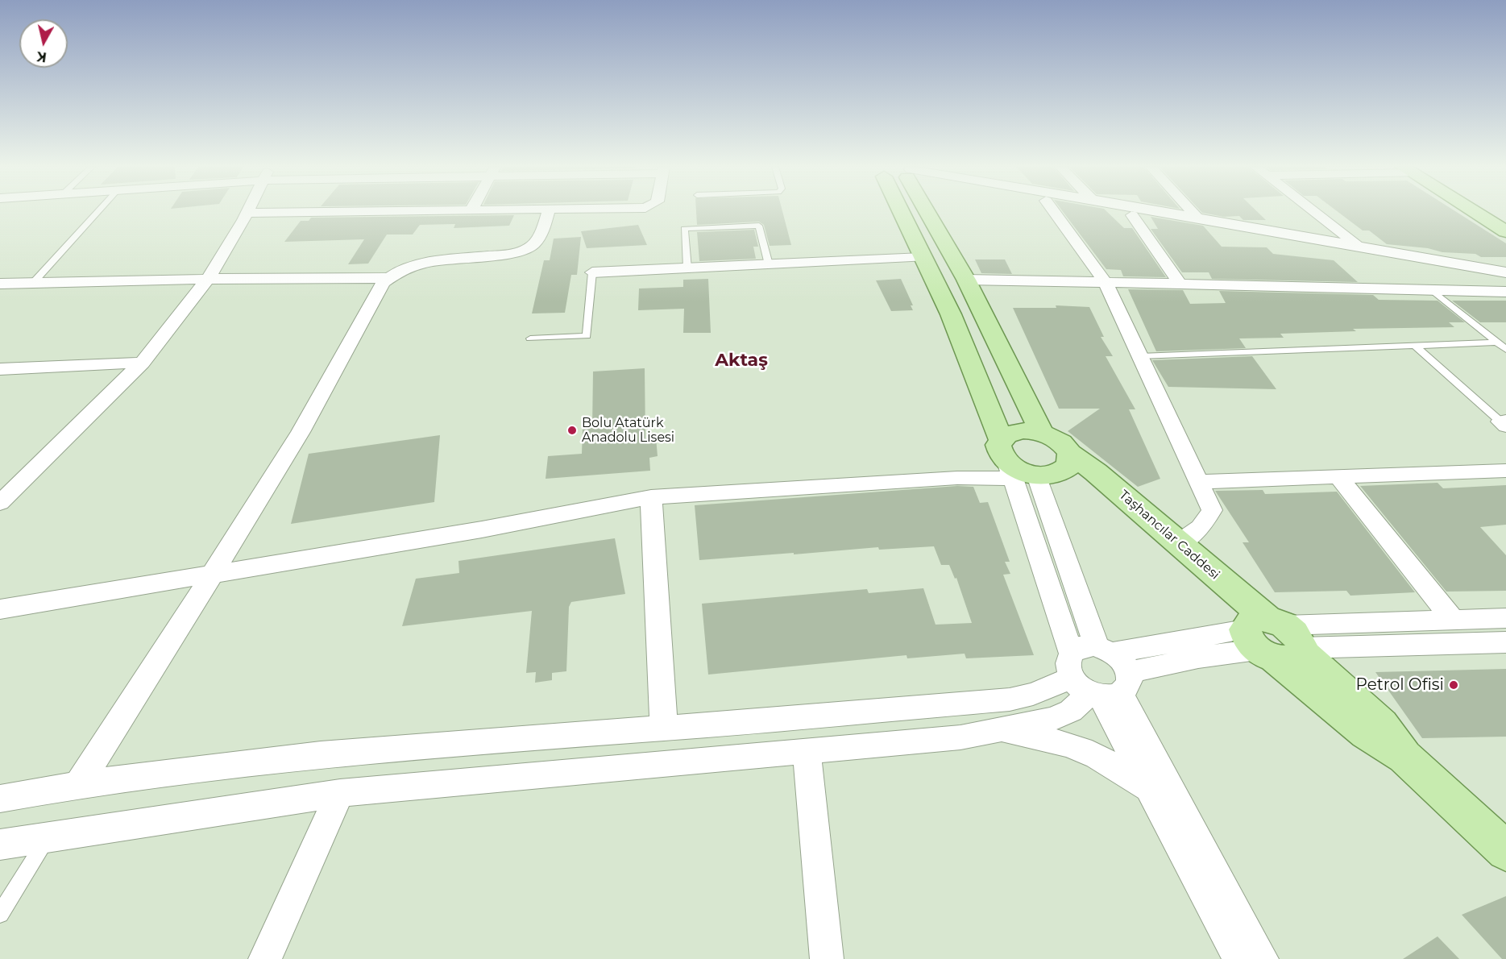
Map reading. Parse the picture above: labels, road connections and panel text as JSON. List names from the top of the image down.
{
  "streets": {
    "main road": ["Taşhancılar Caddesi"]
  },
  "districts": ["Aktaş"],
  "places": ["Bolu Atatürk Anadolu Lisesi", "Petrol Ofisi"],
  "north": "bottom"
}
